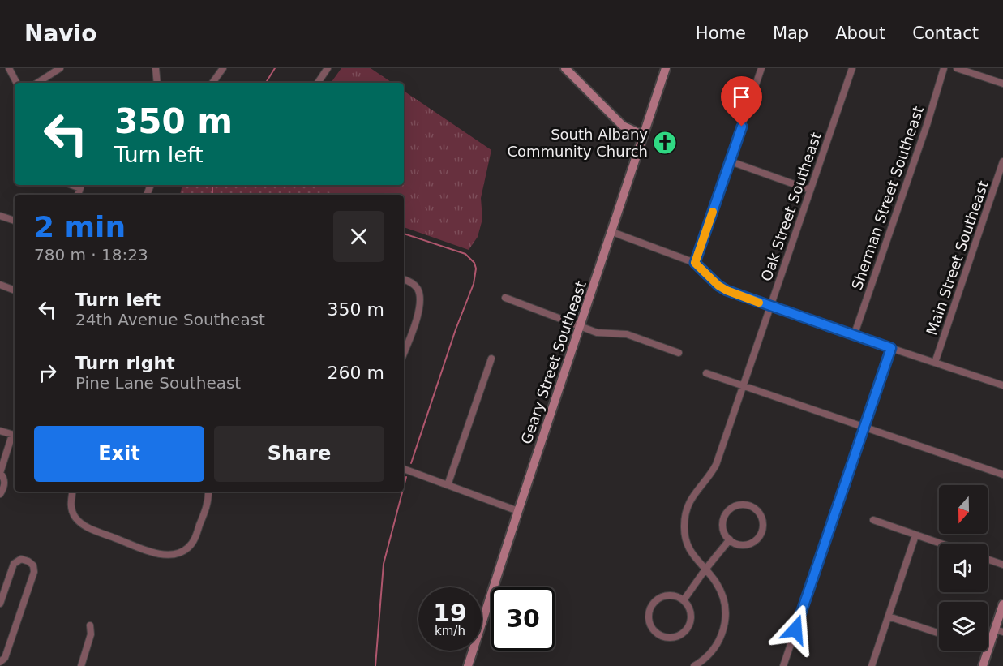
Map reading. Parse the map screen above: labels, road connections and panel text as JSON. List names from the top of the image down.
{
  "streets": {
    "main road": ["Geary Street Southeast"],
    "street": ["Sherman Street Southeast", "Oak Street Southeast", "Main Street Southeast"]
  },
  "places": {
    "church": ["South Albany Community Church"]
  },
  "north": "bottom",
  "page": {
    "header": "Navio",
    "nav": [
      "Home",
      "Map",
      "About",
      "Contact"
    ],
    "turn": ["350 m", "Turn left"],
    "heading": ["2 min", "780 m · 18:23"],
    "list": [
      {
        "name": "Turn left",
        "note": "24th Avenue Southeast",
        "value": "350 m"
      },
      {
        "name": "Turn right",
        "note": "Pine Lane Southeast",
        "value": "260 m"
      }
    ],
    "buttons": ["Exit", "Share"],
    "speed": "19 km/h",
    "limit": "30"
  }
}
